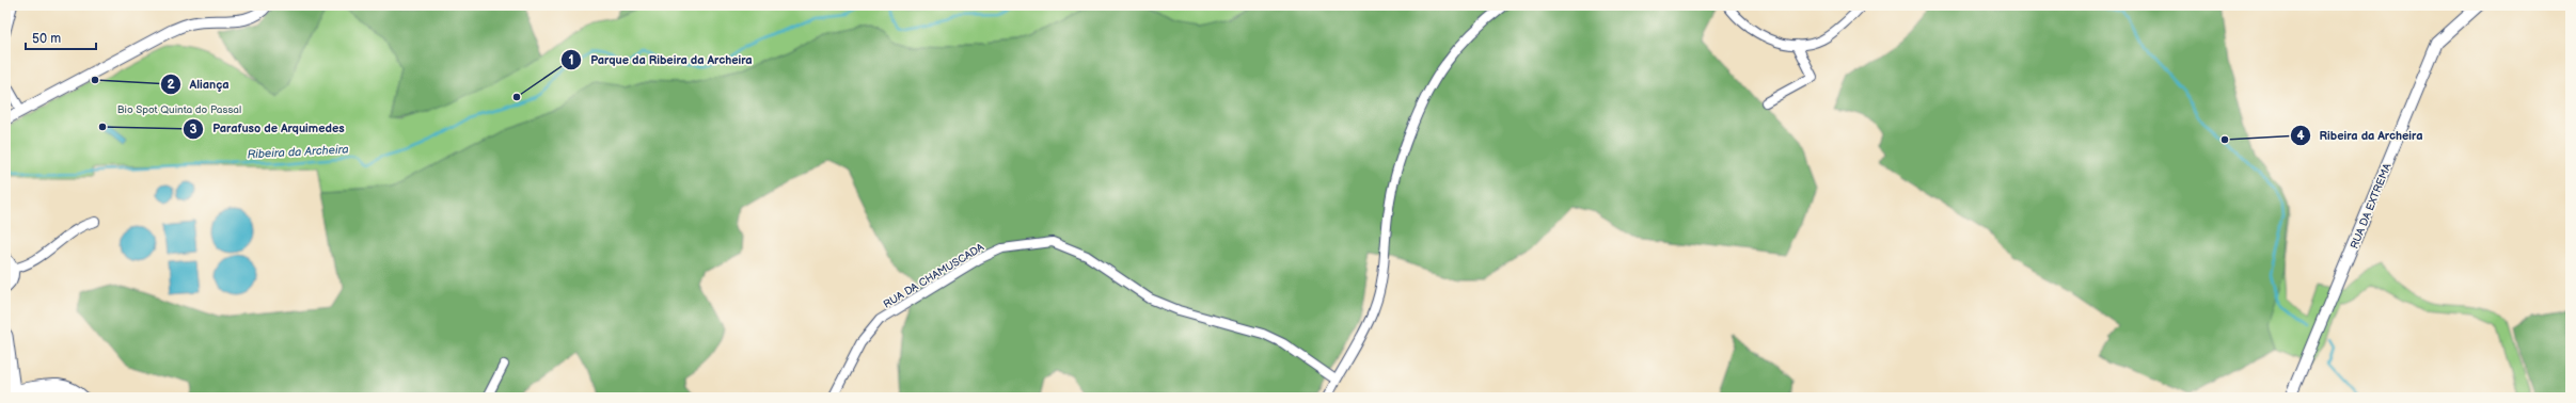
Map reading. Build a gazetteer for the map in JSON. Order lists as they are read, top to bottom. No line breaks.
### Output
{"streets":{"street":["RUA DA EXTREMA","RUA DA CHAMUSCADA"]},"water":["Ribeira da Archeira"],"parks":["Bio Spot Quinta do Passal"],"places":["Aliança","Parque da Ribeira da Archeira","Parafuso de Arquimedes","Ribeira da Archeira"],"scale_bar":"50 m"}
